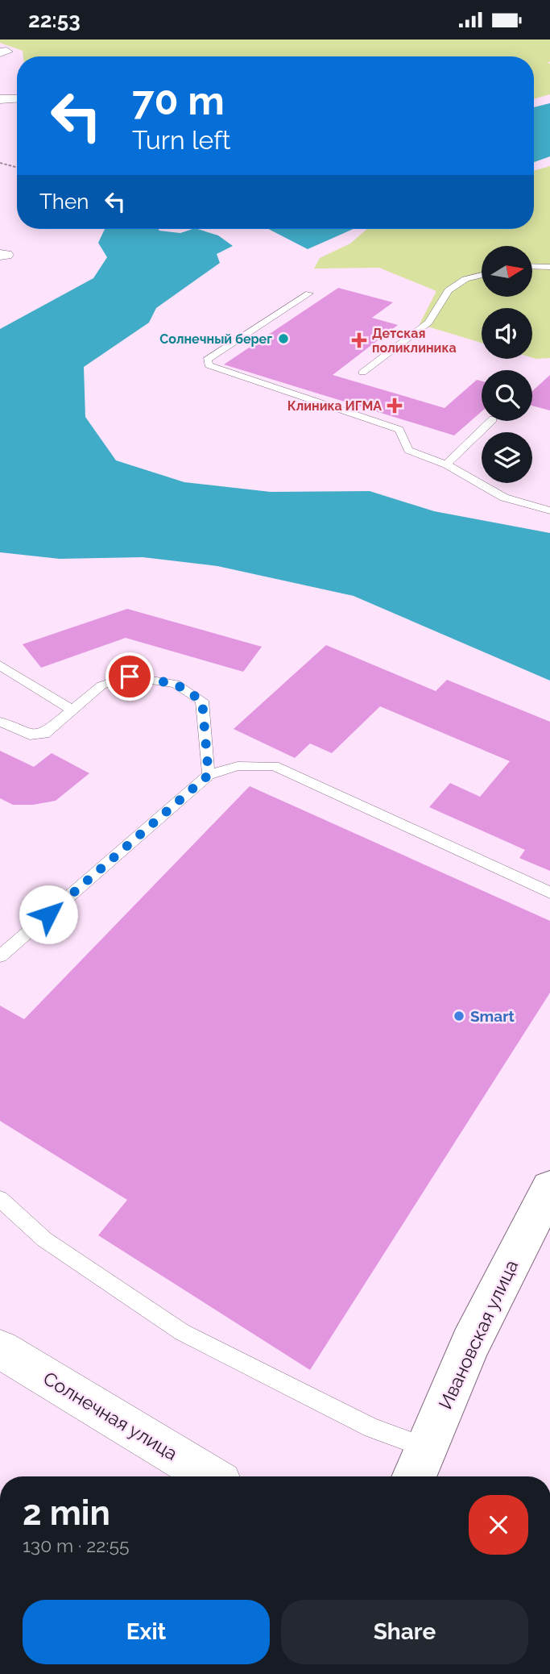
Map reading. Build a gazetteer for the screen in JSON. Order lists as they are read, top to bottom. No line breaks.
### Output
{"streets":{"main road":["Ивановская улица"],"street":["Солнечная улица"]},"places":{"other":["Солнечный берег","Smart"],"health":["Детская поликлиника","Клиника ИГМА"]},"north":"right","page":{"status":"22:53","turn":["70 m","Turn left"],"then":"Then","heading":["2 min","130 m · 22:55"],"buttons":["Exit","Share"]}}
